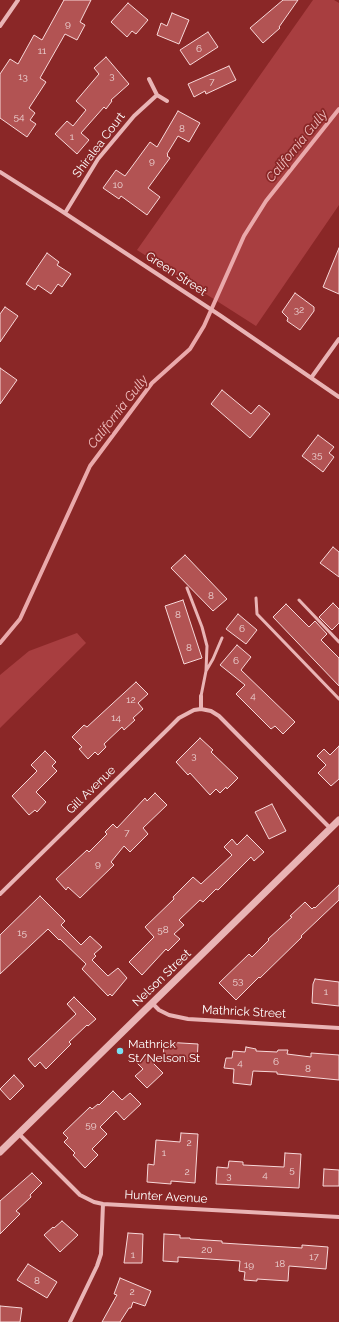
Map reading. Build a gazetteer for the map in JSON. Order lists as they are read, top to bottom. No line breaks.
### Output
{"streets":{"street":["Shiralea Court","Green Street","Gill Avenue","Nelson Street","Mathrick Street","Hunter Avenue"]},"crossings":[["Shiralea Court","Green Street"],["Nelson Street","Mathrick Street"],["Nelson Street","Hunter Avenue"]],"water":["California Gully"],"places":["Mathrick St/Nelson St"],"house_numbers":["9","6","11","3","13","7","54","8","1","9","10","32","35","8","8","6","8","6","4","12","14","3","7","9","58","15","53","1","6","4","8","59","2","1","5","2","4","3","20","1","17","18","19","8","2"]}
